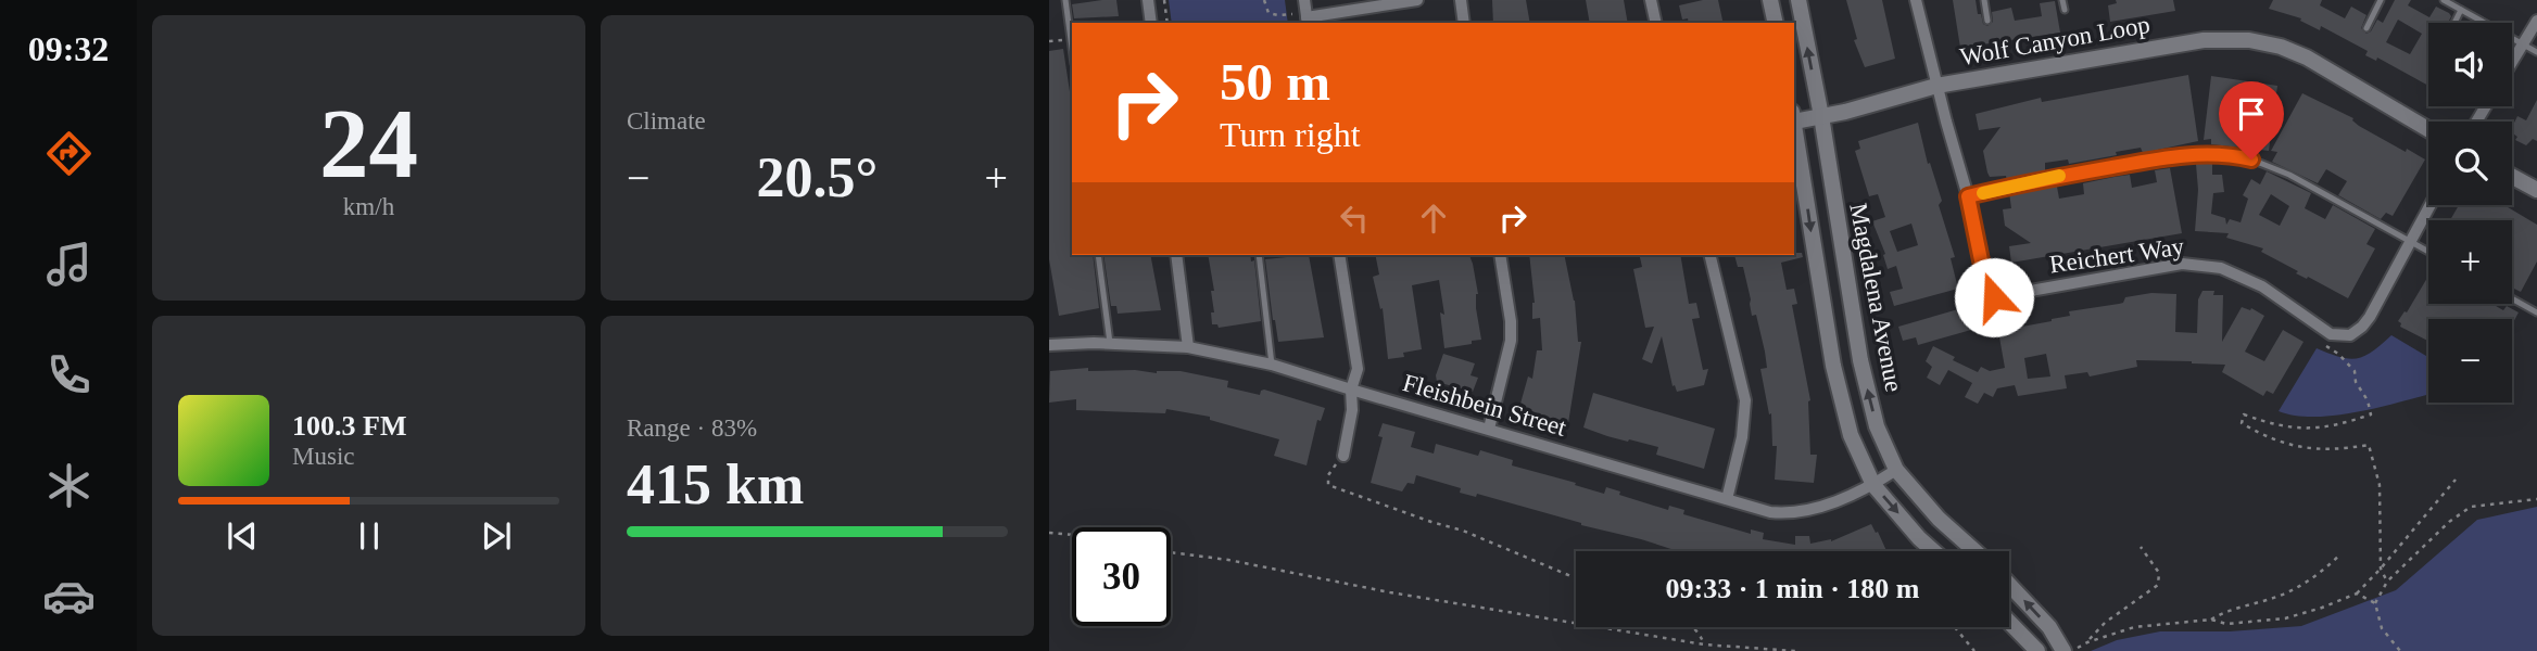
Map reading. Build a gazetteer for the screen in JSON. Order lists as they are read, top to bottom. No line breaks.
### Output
{"streets":{"street":["Wolf Canyon Loop","Reichert Way","Magdalena Avenue","Fleishbein Street"]},"crossings":[["Wolf Canyon Loop","Magdalena Avenue"],["Magdalena Avenue","Fleishbein Street"]],"page":{"tabs":"09:32","tile":[["24","km/h"],"Climate",["Range · 83%","415 km"]],"map_buttons":["+","−"],"turn":["50 m","Turn right"],"heat":["−","20.5°","+"],"song":["100.3 FM","Music"],"limit":"30","trip":"09:33 · 1 min · 180 m"}}
